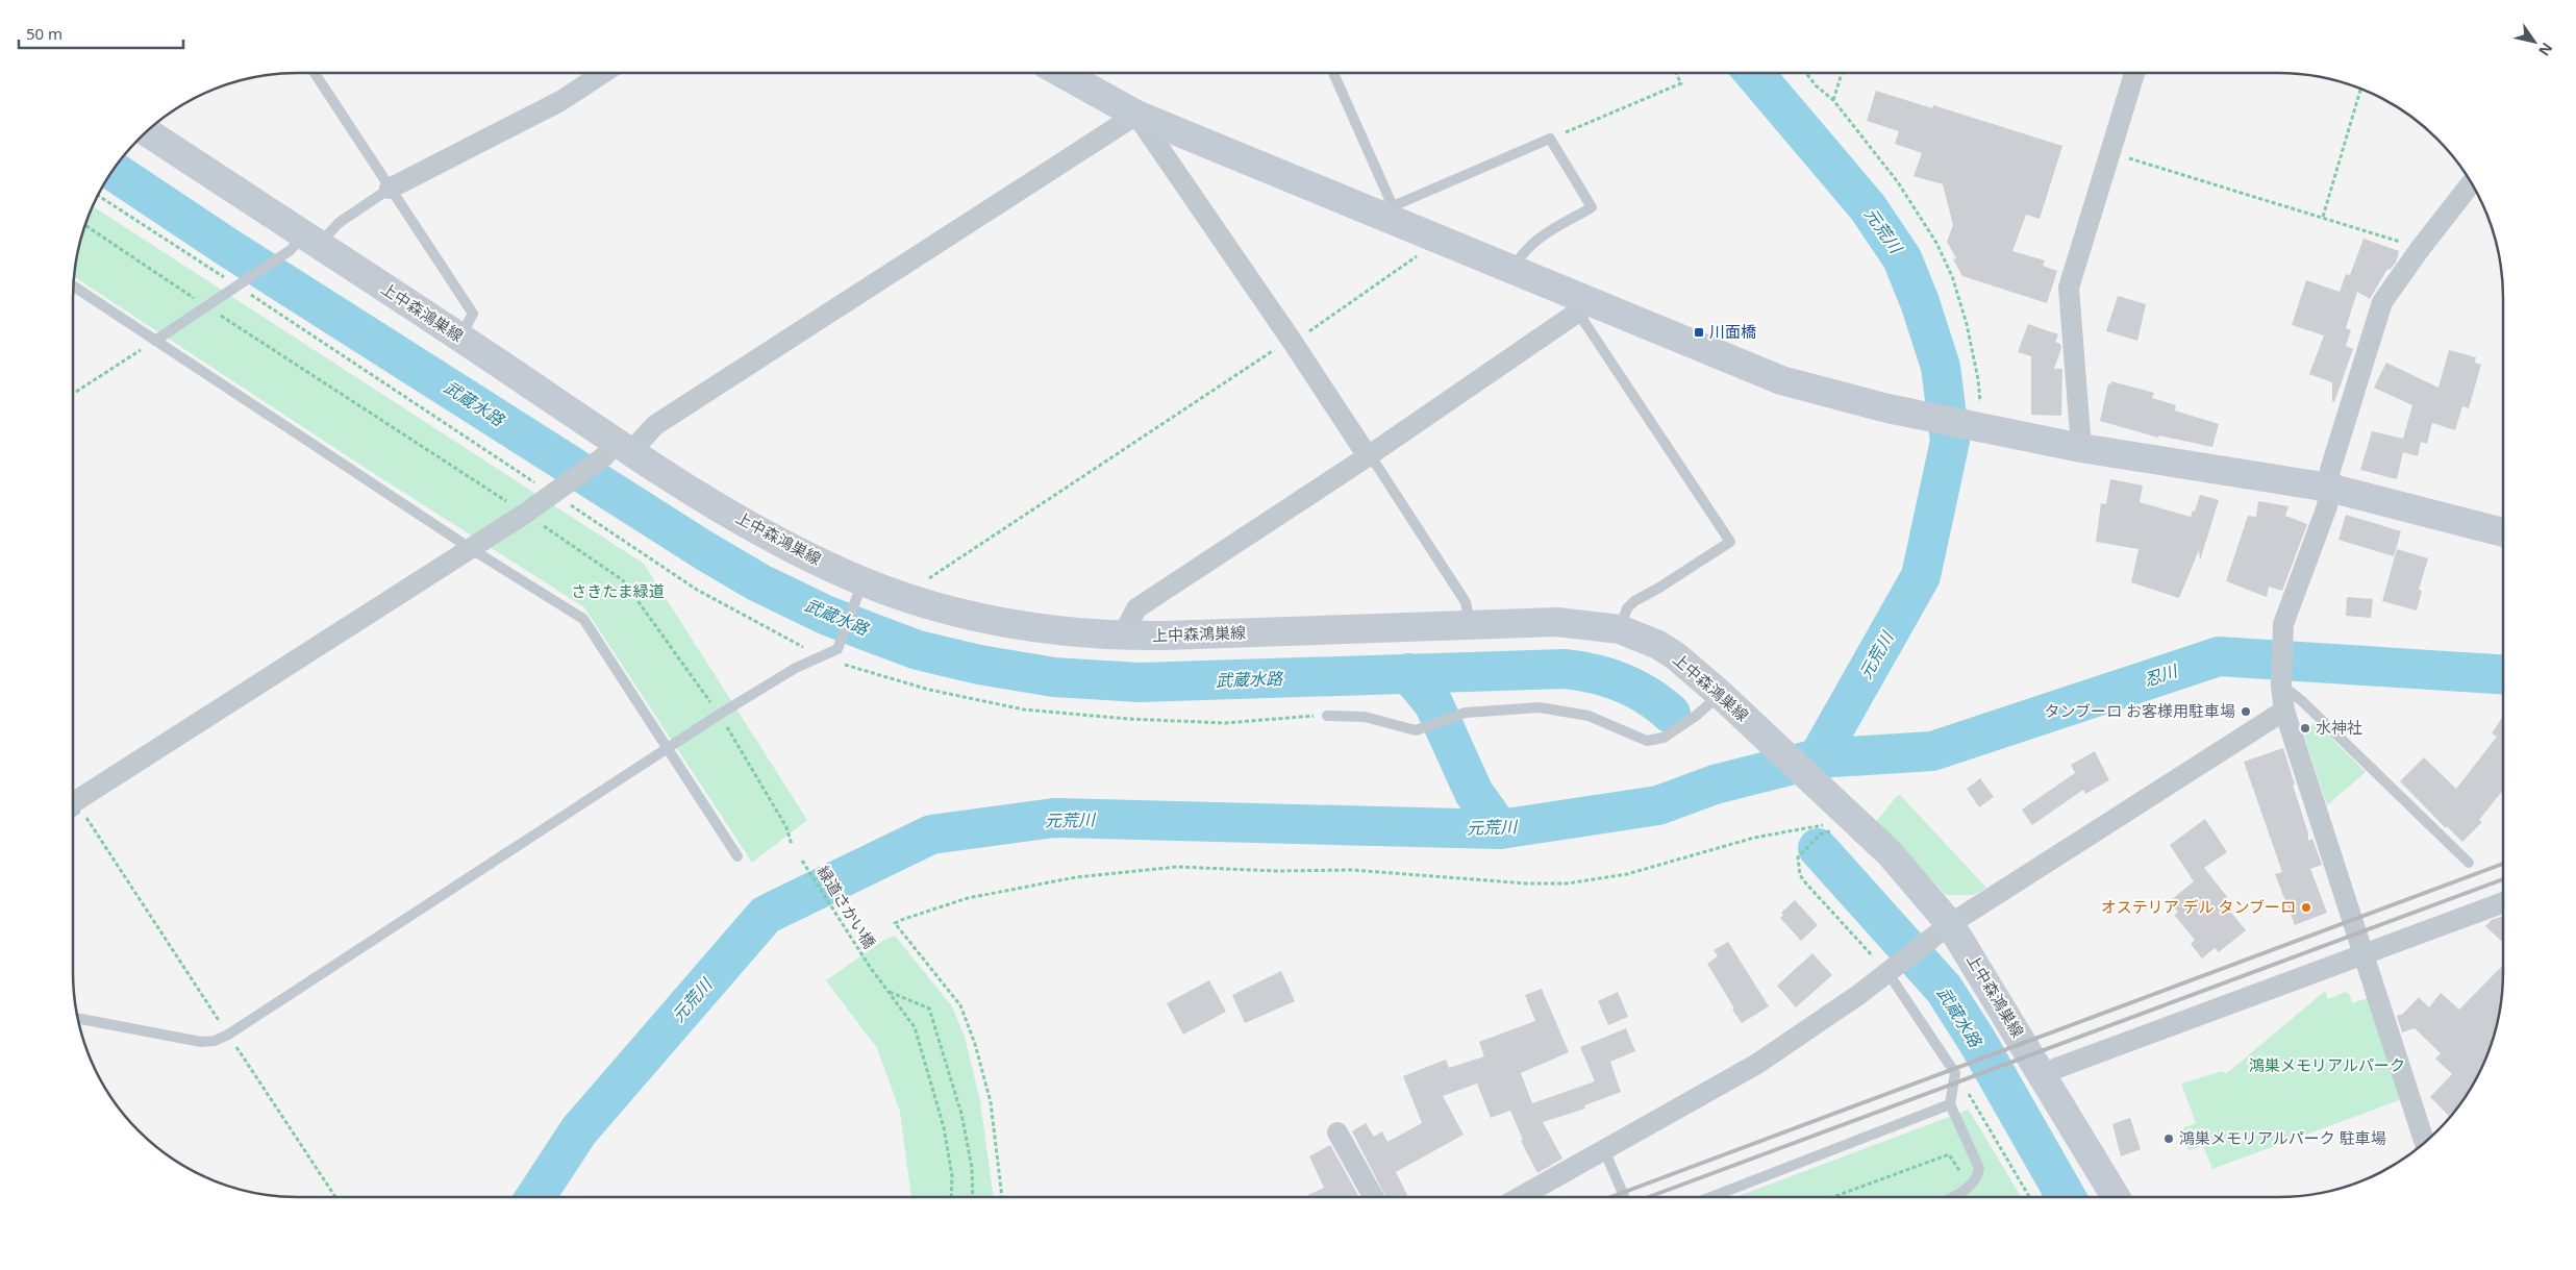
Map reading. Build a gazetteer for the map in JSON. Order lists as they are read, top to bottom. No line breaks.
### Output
{"streets":{"main road":["上中森鴻巣線"],"path":["緑道さかい橋"]},"water":["元荒川","武蔵水路","忍川"],"parks":["さきたま緑道","鴻巣メモリアルパーク"],"places":{"transit":["川面橋"],"other":["タンブーロ お客様用駐車場","水神社","オステリア デル タンブーロ","鴻巣メモリアルパーク 駐車場"]},"scale_bar":"50 m","north":"bottom right"}
